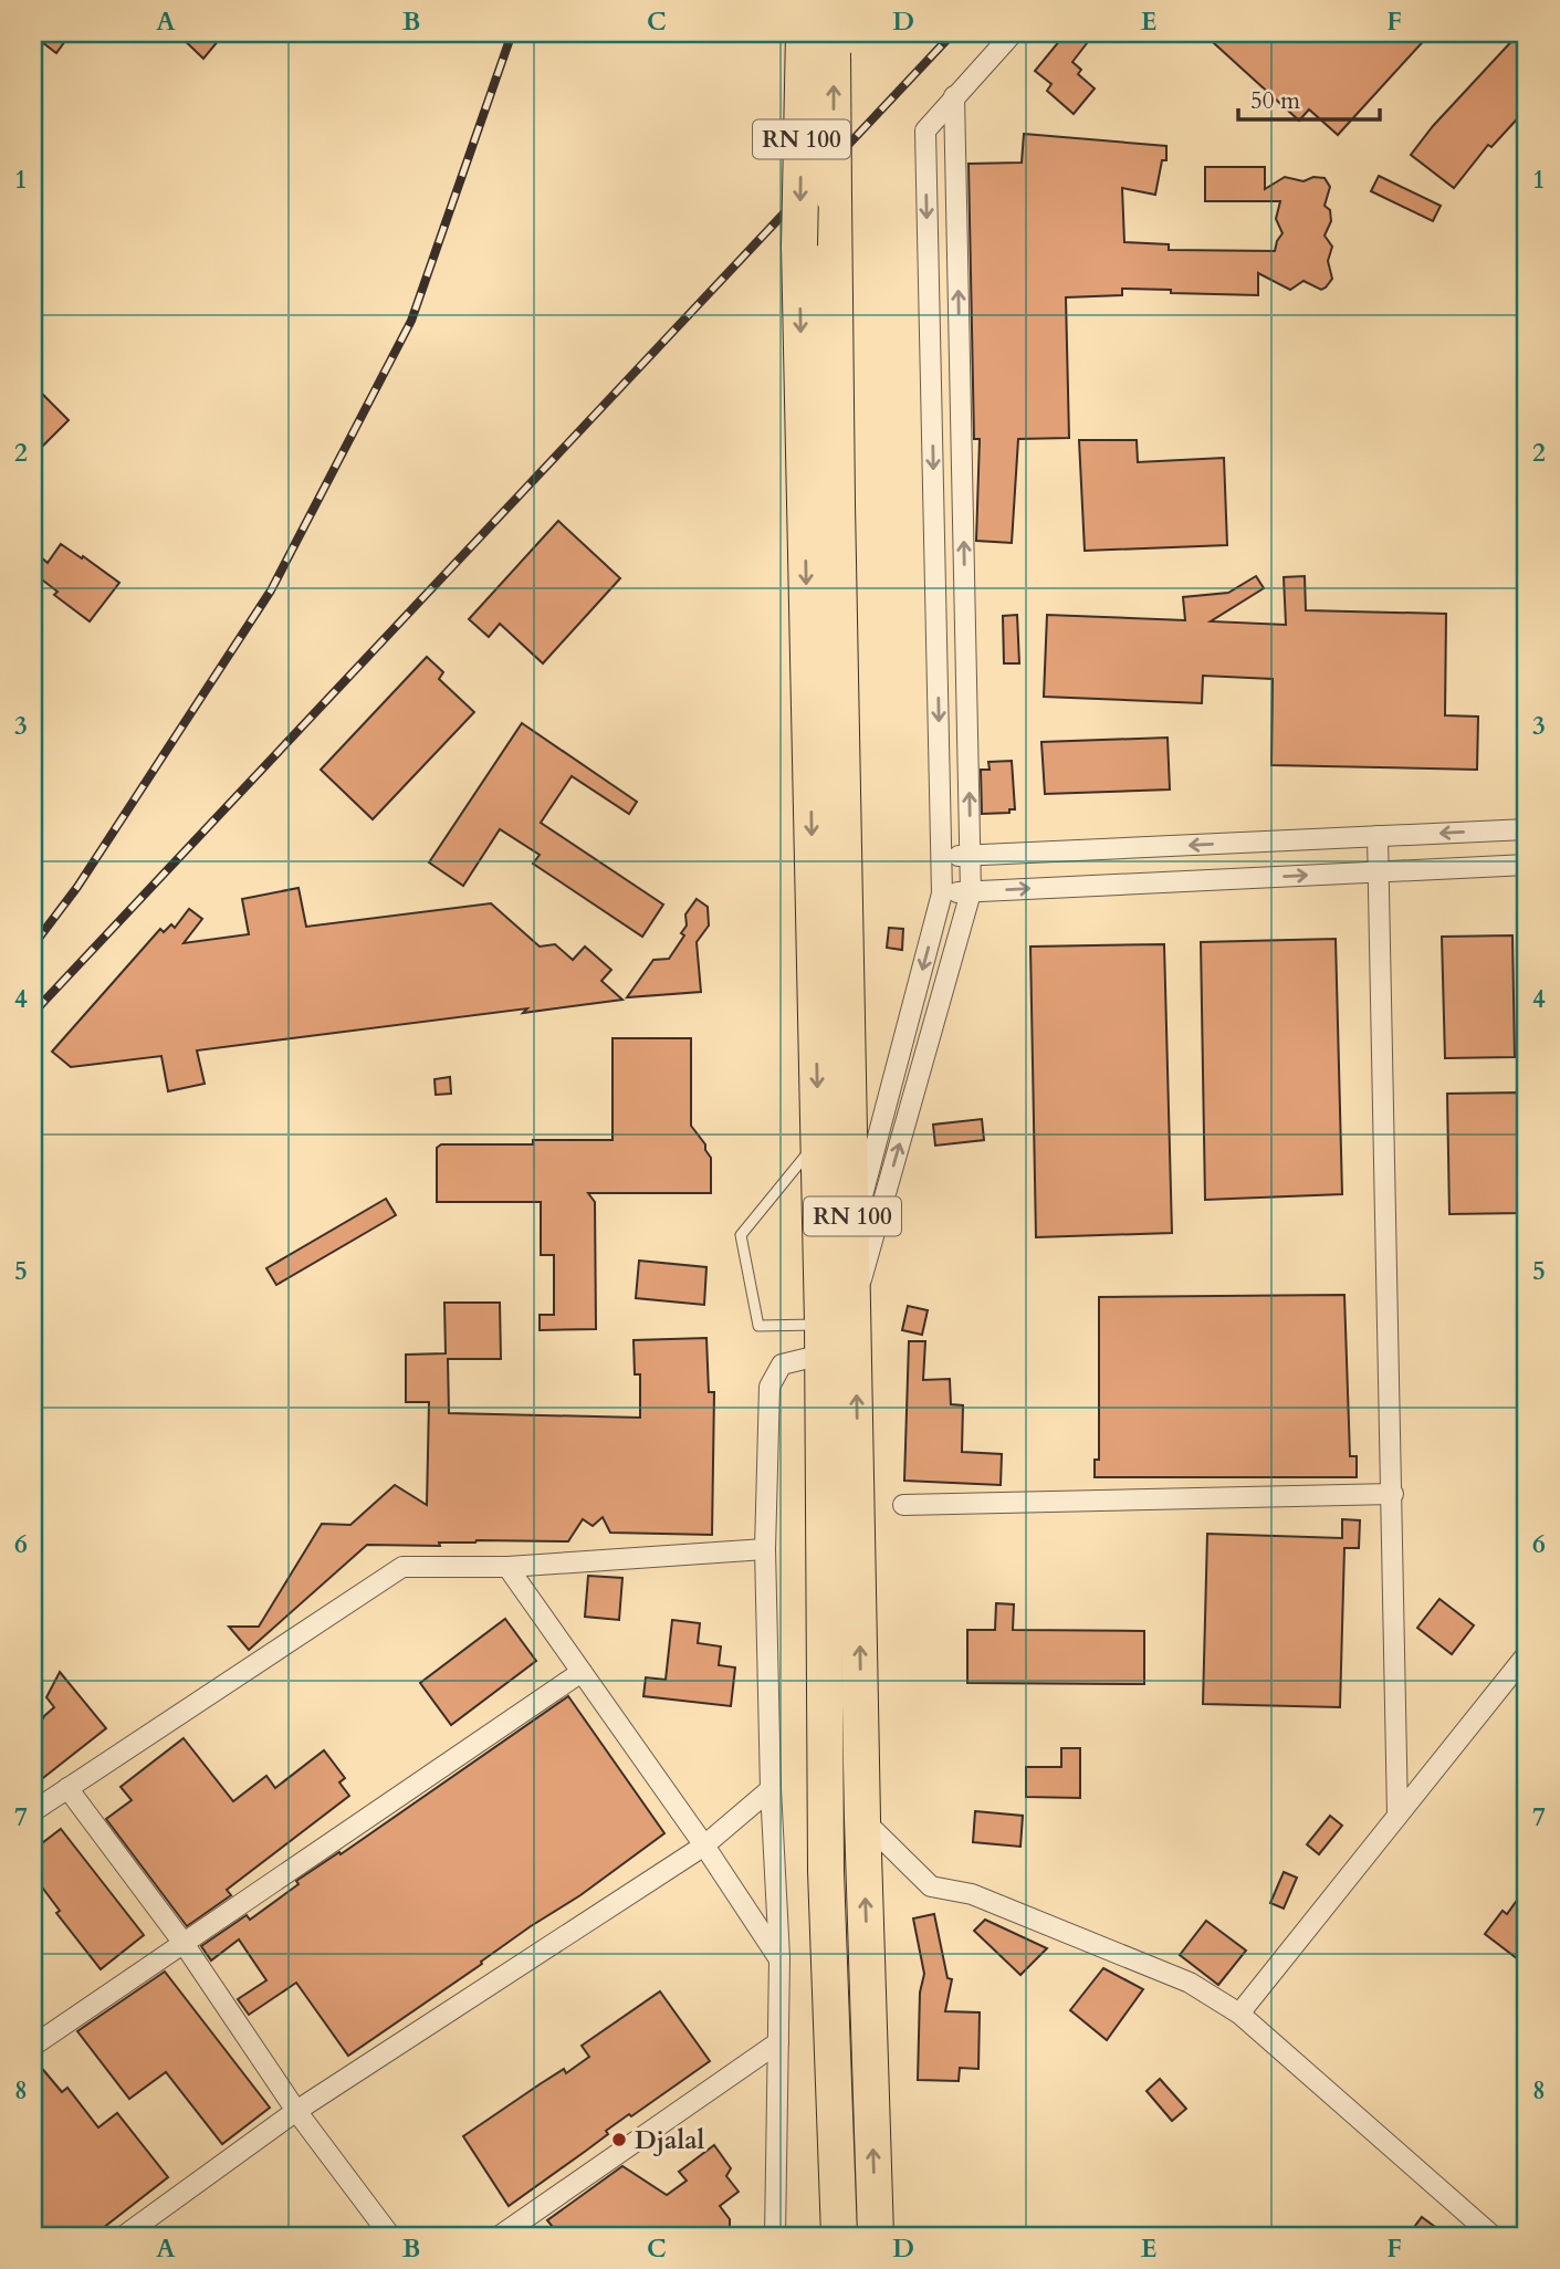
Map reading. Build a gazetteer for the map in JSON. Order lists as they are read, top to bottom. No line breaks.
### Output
{"streets":{"highway":["RN 100"]},"places":["Djalal"],"scale_bar":"50 m","grid":{"columns":["A","B","C","D","E","F"],"rows":["1","2","3","4","5","6","7","8"]}}
